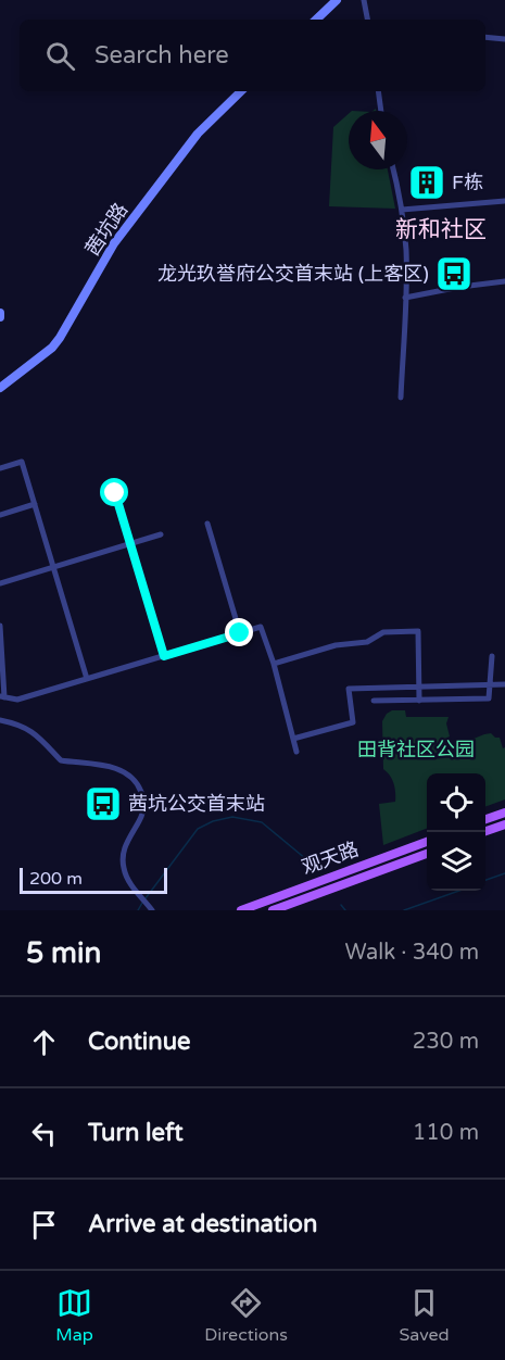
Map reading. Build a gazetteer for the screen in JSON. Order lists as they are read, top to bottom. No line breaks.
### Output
{"streets":{"main road":["观天路"],"street":["茜坑路"]},"districts":["新和社区"],"parks":["田背社区公园"],"places":{"building":["F栋"],"bus stop":["龙光玖誉府公交首末站 (上客区)","茜坑公交首末站"]},"scale_bar":"200 m","north":"top","page":{"search":"Search here","scale":"200 m","heading":["5 min","Walk · 340 m"],"list":[["Continue","230 m"],["Turn left","110 m"],"Arrive at destination"],"nav":["Map","Directions","Saved"]}}
